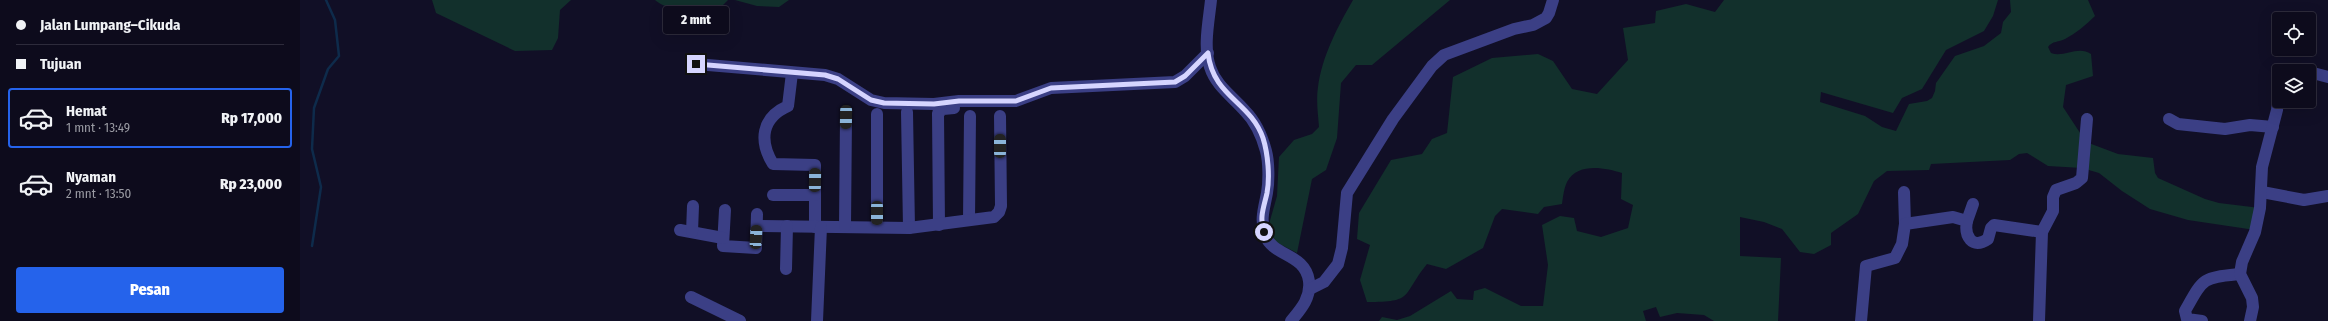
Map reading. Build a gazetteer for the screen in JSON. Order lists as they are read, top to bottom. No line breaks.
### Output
{"page":{"banner":["Jalan Lumpang–Cikuda","Tujuan"],"bubble":"2 mnt","list":[{"name":"Hemat","note":"1 mnt · 13:49","value":"Rp 17,000"},{"name":"Nyaman","note":"2 mnt · 13:50","value":"Rp 23,000"}],"buttons":"Pesan"}}
